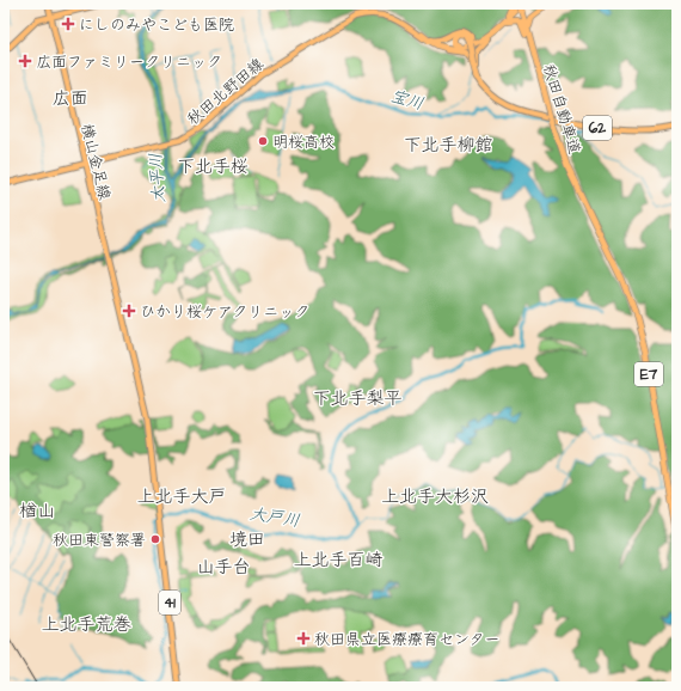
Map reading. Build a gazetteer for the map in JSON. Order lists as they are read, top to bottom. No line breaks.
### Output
{"streets":{"highway":["秋田自動車道","E7"],"main road":["秋田北野田線","62","横山金足線","41"]},"crossings":[["秋田北野田線","横山金足線"]],"districts":["広面","下北手柳館","下北手桜","下北手梨平","上北手大戸","上北手大杉沢","楢山","境田","上北手百崎","山手台","上北手荒巻"],"water":["宝川","太平川","大戸川"],"places":{"health":["にしのみやこども医院","広面ファミリークリニック","ひかり桜ケアクリニック","秋田県立医療療育センター"],"other":["明桜高校","秋田東警察署"]}}
